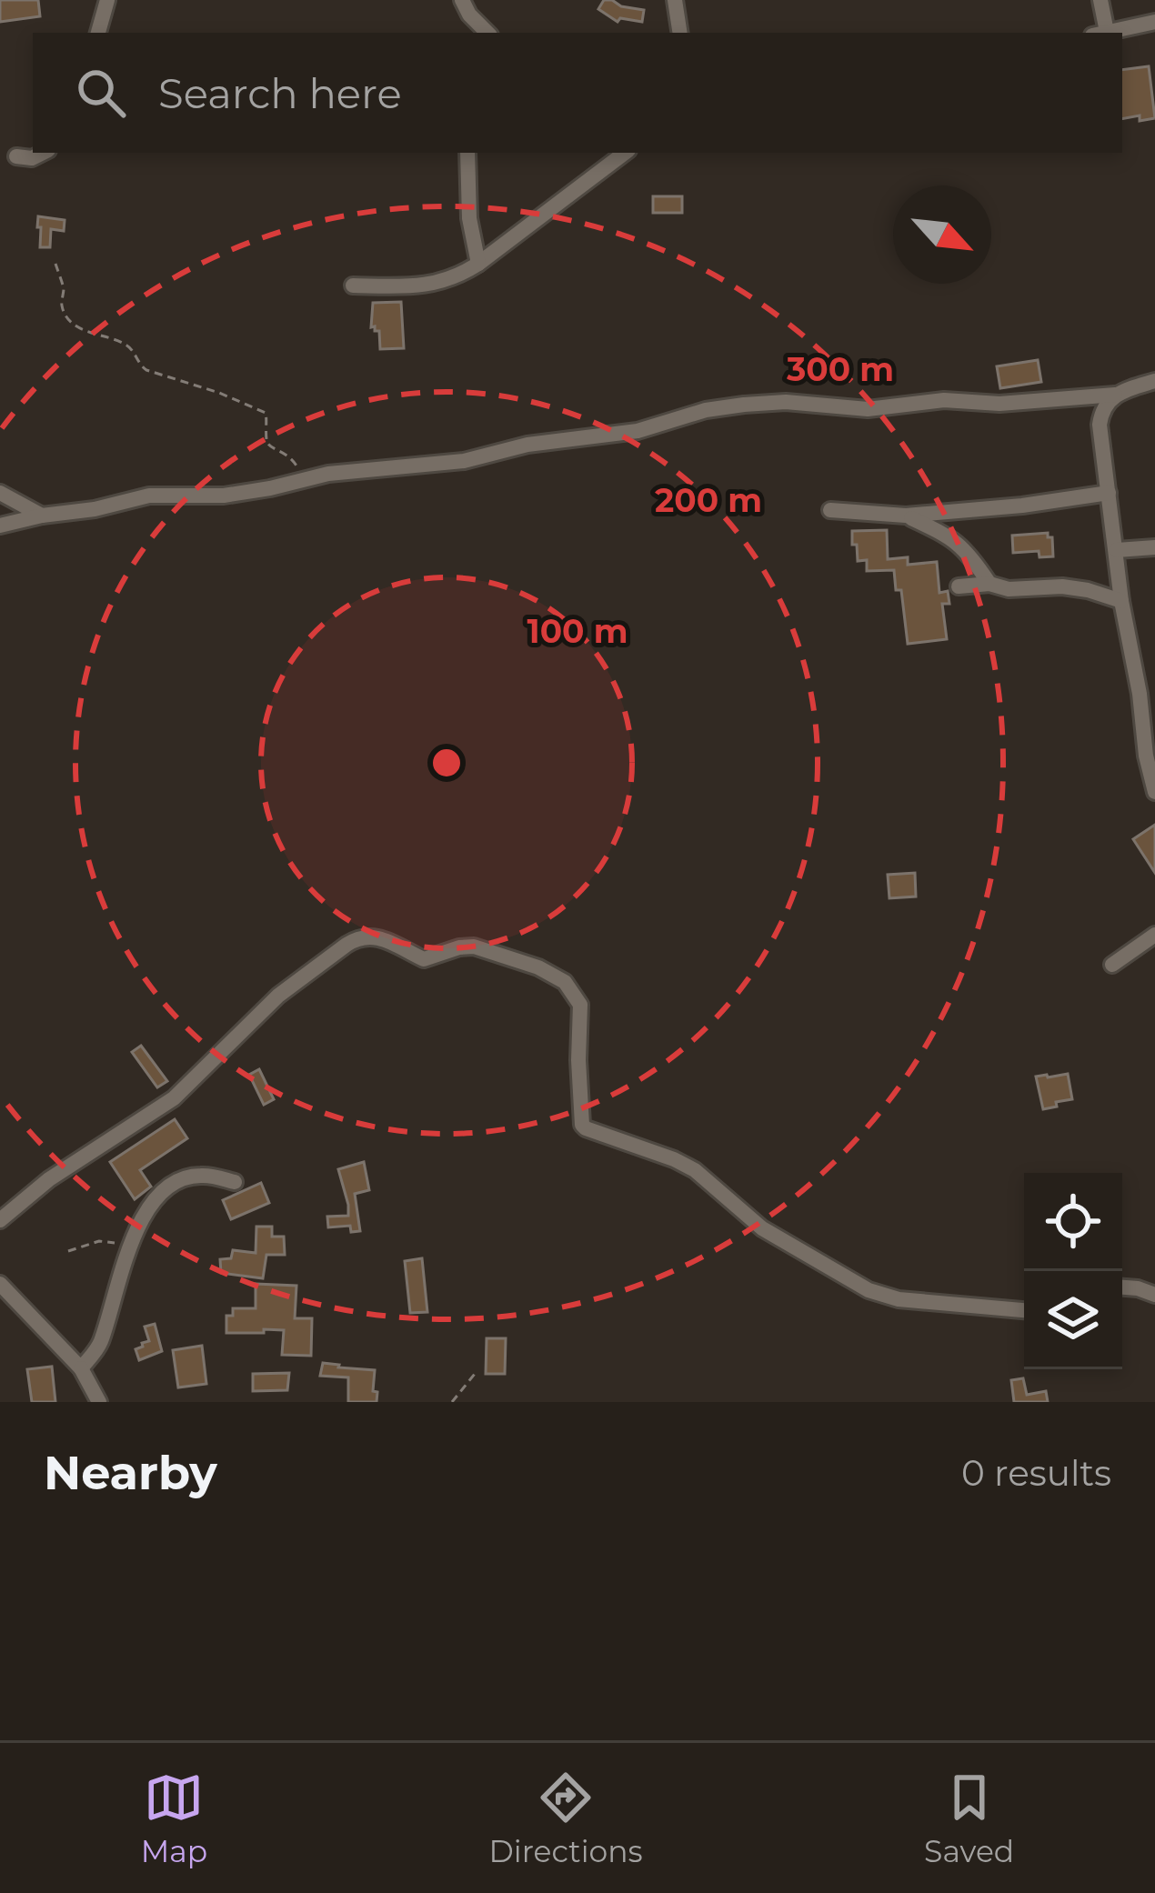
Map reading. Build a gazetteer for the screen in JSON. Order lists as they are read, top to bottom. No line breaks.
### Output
{"north":"bottom right","page":{"search":"Search here","heading":["Nearby","0 results"],"nav":["Map","Directions","Saved"]},"rings":["300 m","200 m","100 m"]}
